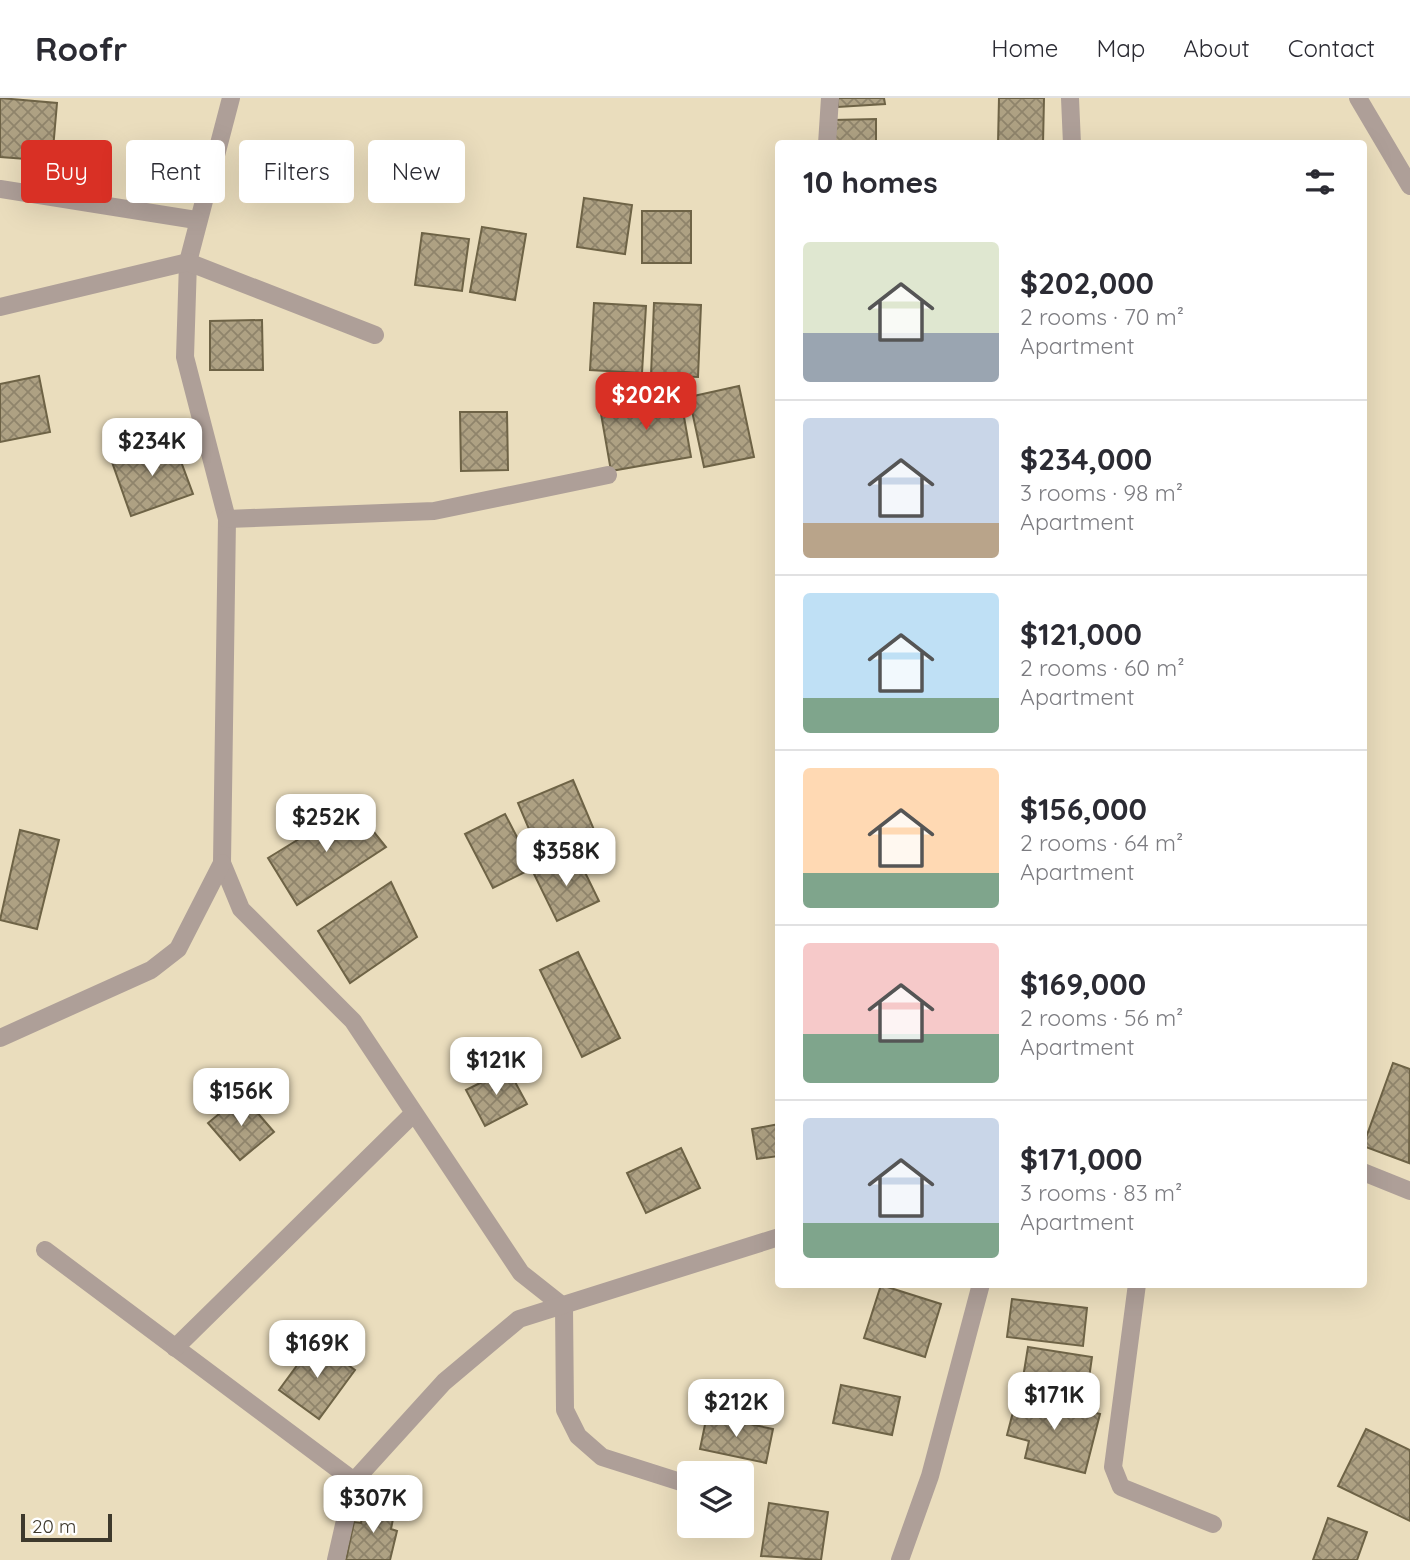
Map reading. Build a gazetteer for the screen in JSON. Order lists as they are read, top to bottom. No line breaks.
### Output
{"scale_bar":"20 m","page":{"header":"Roofr","nav":["Home","Map","About","Contact"],"chip":["Buy","Rent","Filters","New"],"heading":"10 homes","list":[{"name":"$202,000","note":"2 rooms · 70 m² · Apartment"},{"name":"$234,000","note":"3 rooms · 98 m² · Apartment"},{"name":"$121,000","note":"2 rooms · 60 m² · Apartment"},{"name":"$156,000","note":"2 rooms · 64 m² · Apartment"},{"name":"$169,000","note":"2 rooms · 56 m² · Apartment"},{"name":"$171,000","note":"3 rooms · 83 m² · Apartment"}],"price":["$202K","$234K","$252K","$358K","$121K","$156K","$169K","$171K","$212K","$307K"],"scale":"20 m"}}
